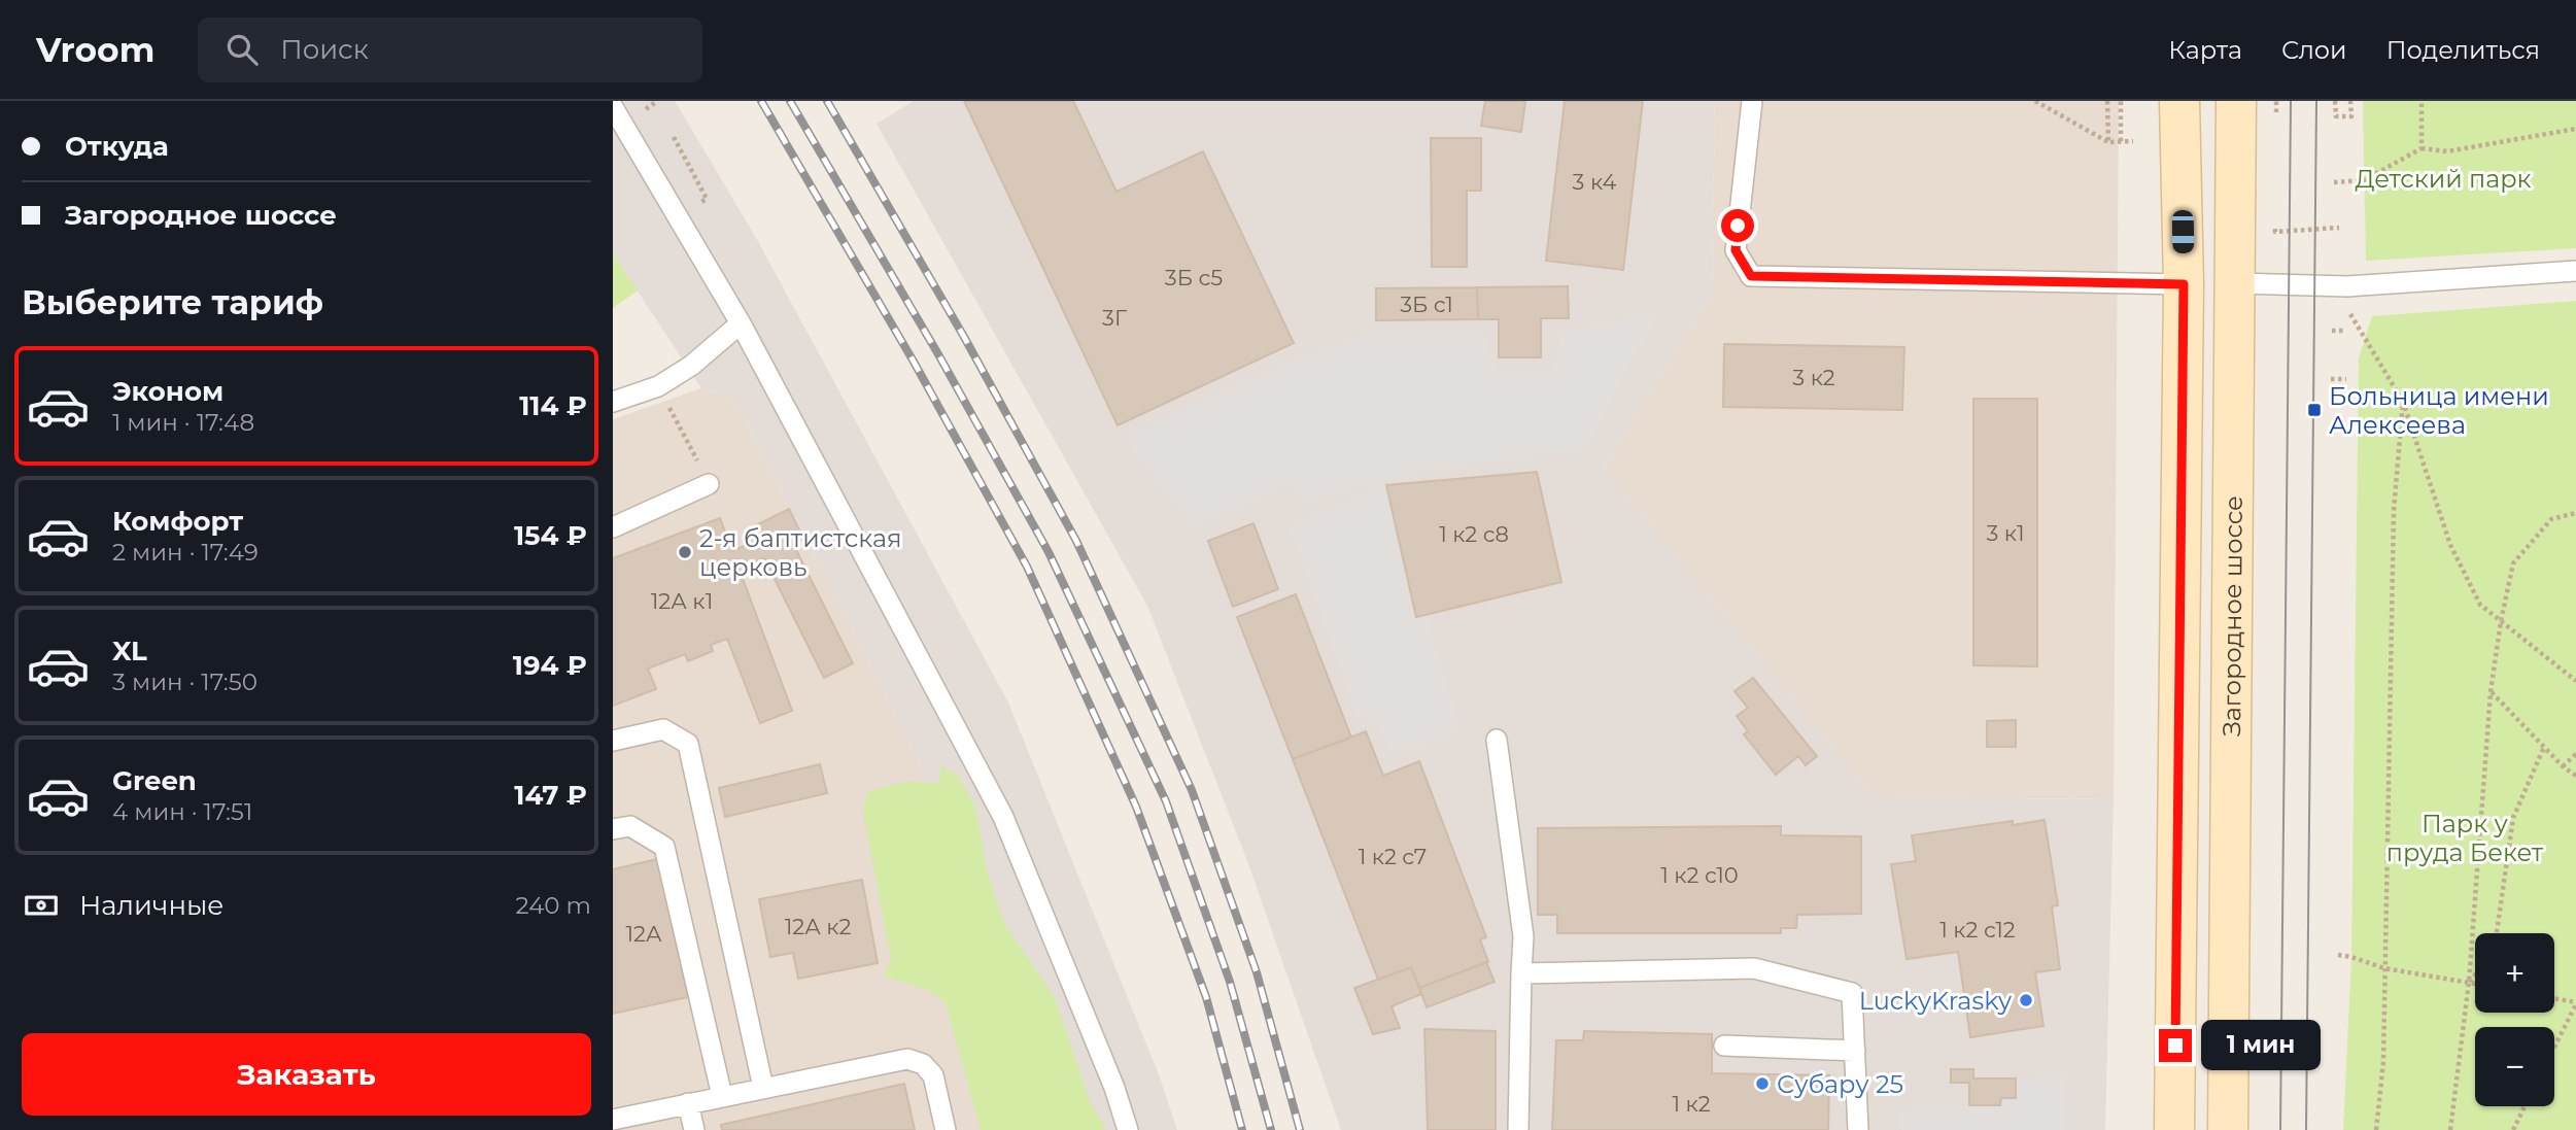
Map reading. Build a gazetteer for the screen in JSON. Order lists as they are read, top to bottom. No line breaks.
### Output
{"streets":{"main road":["Загородное шоссе"]},"parks":["Детский парк","Парк у пруда Бекет"],"places":{"transit":["Больница имени Алексеева"],"other":["2-я баптистская церковь","LuckyKrasky","Субару 25"]},"house_numbers":["3 к4","3Б с5","3Б с1","3Г","3 к2","3 к1","1 к2 с8","12А к1","1 к2 с7","1 к2 с10","12А к2","1 к2 с12","12А","1 к2"],"page":{"header":"Vroom","search":"Поиск","nav":["Карта","Слои","Поделиться"],"banner":["Откуда","Загородное шоссе"],"heading":"Выберите тариф","list":[{"name":"Эконом","note":"1 мин · 17:48","value":"114 ₽"},{"name":"Комфорт","note":"2 мин · 17:49","value":"154 ₽"},{"name":"XL","note":"3 мин · 17:50","value":"194 ₽"},{"name":"Green","note":"4 мин · 17:51","value":"147 ₽"}],"pay":["Наличные","240 m"],"map_buttons":["+","−"],"buttons":"Заказать","bubble":"1 мин"}}
